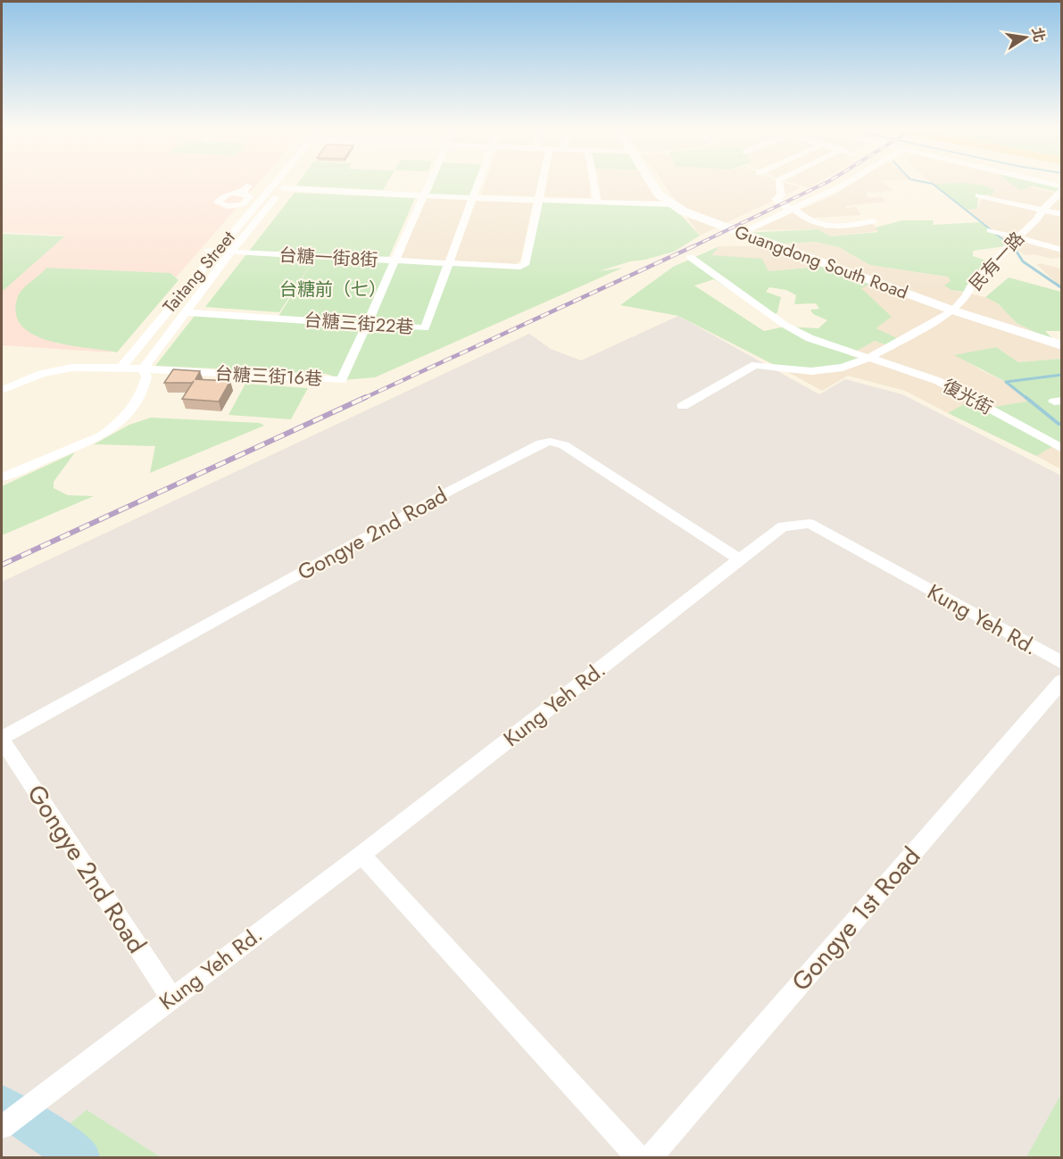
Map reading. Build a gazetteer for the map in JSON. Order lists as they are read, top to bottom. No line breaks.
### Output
{"streets":{"street":["台糖一街8街","民有一路","Guangdong South Road","Taitang Street","台糖三街22巷","台糖三街16巷","復光街","Gongye 2nd Road","Kung Yeh Rd.","Gongye 1st Road"]},"crossings":[["台糖一街8街","Taitang Street"],["台糖一街8街","台糖三街22巷"],["台糖一街8街","台糖三街16巷"],["民有一路","Guangdong South Road"],["Taitang Street","台糖三街22巷"],["Taitang Street","台糖三街16巷"],["台糖三街22巷","台糖三街16巷"],["Gongye 2nd Road","Kung Yeh Rd."]],"parks":["台糖前（七）"],"north":"right"}
